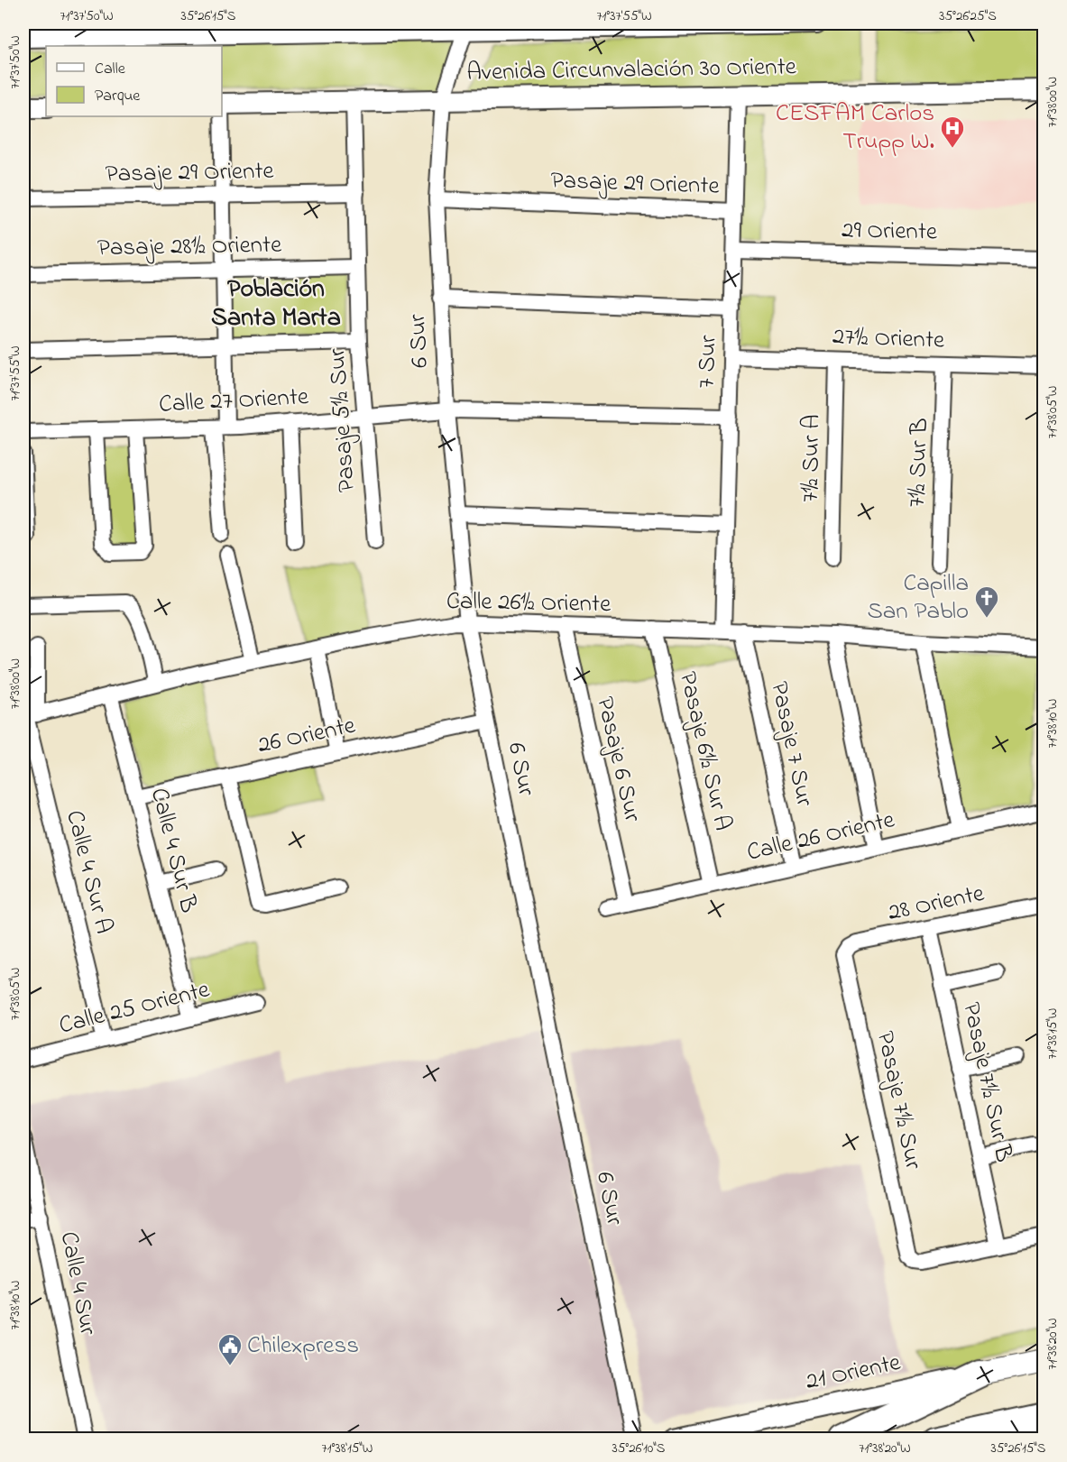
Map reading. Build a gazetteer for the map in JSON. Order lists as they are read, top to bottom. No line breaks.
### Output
{"streets":{"main road":["Avenida Circunvalación 30 Oriente","21 Oriente"],"street":["Pasaje 29 Oriente","29 Oriente","Pasaje 28½ Oriente","27½ Oriente","6 Sur","7 Sur","Calle 27 Oriente","Pasaje 5½ Sur","7½ Sur A","7½ Sur B","Calle 26½ Oriente","26 Oriente","Pasaje 7 Sur","Pasaje 6½ Sur A","Pasaje 6 Sur","Calle 26 Oriente","Calle 4 Sur B","Calle 4 Sur A","28 Oriente","Calle 25 Oriente","Pasaje 7½ Sur B","Pasaje 7½ Sur","Calle 4 Sur"]},"crossings":[["Avenida Circunvalación 30 Oriente","6 Sur"],["Avenida Circunvalación 30 Oriente","7 Sur"],["Avenida Circunvalación 30 Oriente","Pasaje 5½ Sur"],["Pasaje 29 Oriente","6 Sur"],["Pasaje 29 Oriente","7 Sur"],["Pasaje 29 Oriente","Pasaje 5½ Sur"],["29 Oriente","7 Sur"],["Pasaje 28½ Oriente","Pasaje 5½ Sur"],["27½ Oriente","7 Sur"],["27½ Oriente","7½ Sur A"],["27½ Oriente","7½ Sur B"],["6 Sur","Calle 27 Oriente"],["6 Sur","Calle 26½ Oriente"],["6 Sur","26 Oriente"],["7 Sur","Calle 27 Oriente"],["7 Sur","Calle 26½ Oriente"],["Calle 27 Oriente","Pasaje 5½ Sur"],["Calle 26½ Oriente","Pasaje 7 Sur"],["Calle 26½ Oriente","Pasaje 6½ Sur A"],["Calle 26½ Oriente","Pasaje 6 Sur"],["Calle 26½ Oriente","Calle 4 Sur B"],["Calle 26½ Oriente","Calle 4 Sur A"],["26 Oriente","Calle 4 Sur B"],["Pasaje 7 Sur","Calle 26 Oriente"],["Pasaje 6½ Sur A","Calle 26 Oriente"],["Pasaje 6 Sur","Calle 26 Oriente"],["Calle 4 Sur B","Calle 25 Oriente"],["Calle 4 Sur A","Calle 25 Oriente"],["28 Oriente","Pasaje 7½ Sur B"],["28 Oriente","Pasaje 7½ Sur"],["Pasaje 7½ Sur B","Pasaje 7½ Sur"]],"districts":["Población Santa Marta"],"places":{"hospital":["CESFAM Carlos Trupp W."],"church":["Capilla San Pablo"],"public building":["Chilexpress"]},"legend":["Calle","Parque"],"coordinates":["71°37'50\"W","35°26'15\"S","71°37'55\"W","35°26'25\"S","71°38'00\"W","71°38'05\"W","71°38'10\"W","71°38'15\"W","71°38'20\"W","35°26'10\"S"]}
